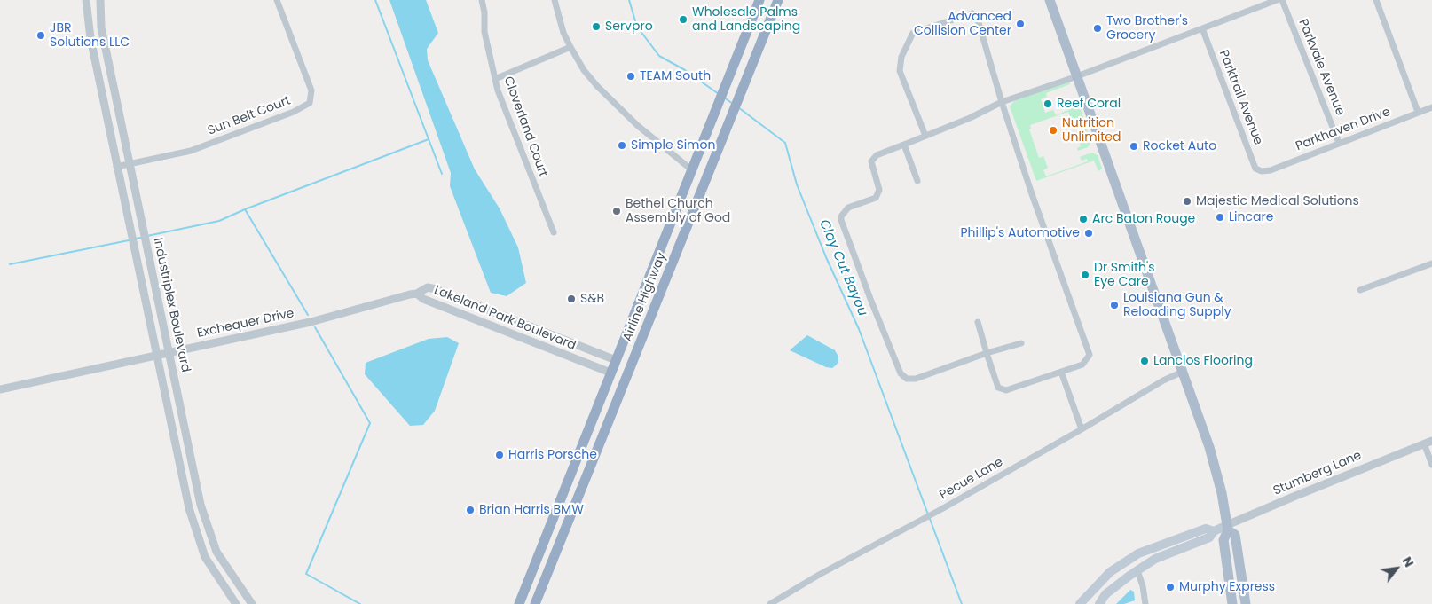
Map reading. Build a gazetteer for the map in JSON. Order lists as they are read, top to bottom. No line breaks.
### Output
{"streets":{"highway":["Airline Highway"],"main road":["Stumberg Lane"],"street":["Parkvale Avenue","Parktrail Avenue","Sun Belt Court","Cloverland Court","Parkhaven Drive","Industriplex Boulevard","Lakeland Park Boulevard","Exchequer Drive","Pecue Lane"]},"crossings":[["Parkvale Avenue","Parkhaven Drive"],["Parktrail Avenue","Parkhaven Drive"],["Sun Belt Court","Industriplex Boulevard"],["Airline Highway","Lakeland Park Boulevard"],["Industriplex Boulevard","Exchequer Drive"],["Lakeland Park Boulevard","Exchequer Drive"]],"water":["Clay Cut Bayou"],"places":["Wholesale Palms and Landscaping","Advanced Collision Center","Servpro","Two Brother's Grocery","JBR Solutions LLC","TEAM South","Reef Coral","Nutrition Unlimited","Simple Simon","Rocket Auto","Majestic Medical Solutions","Bethel Church Assembly of God","Lincare","Arc Baton Rouge","Phillip's Automotive","Dr Smith's Eye Care","S&B","Louisiana Gun & Reloading Supply","Lanclos Flooring","Harris Porsche","Brian Harris BMW","Murphy Express"],"north":"top right"}
